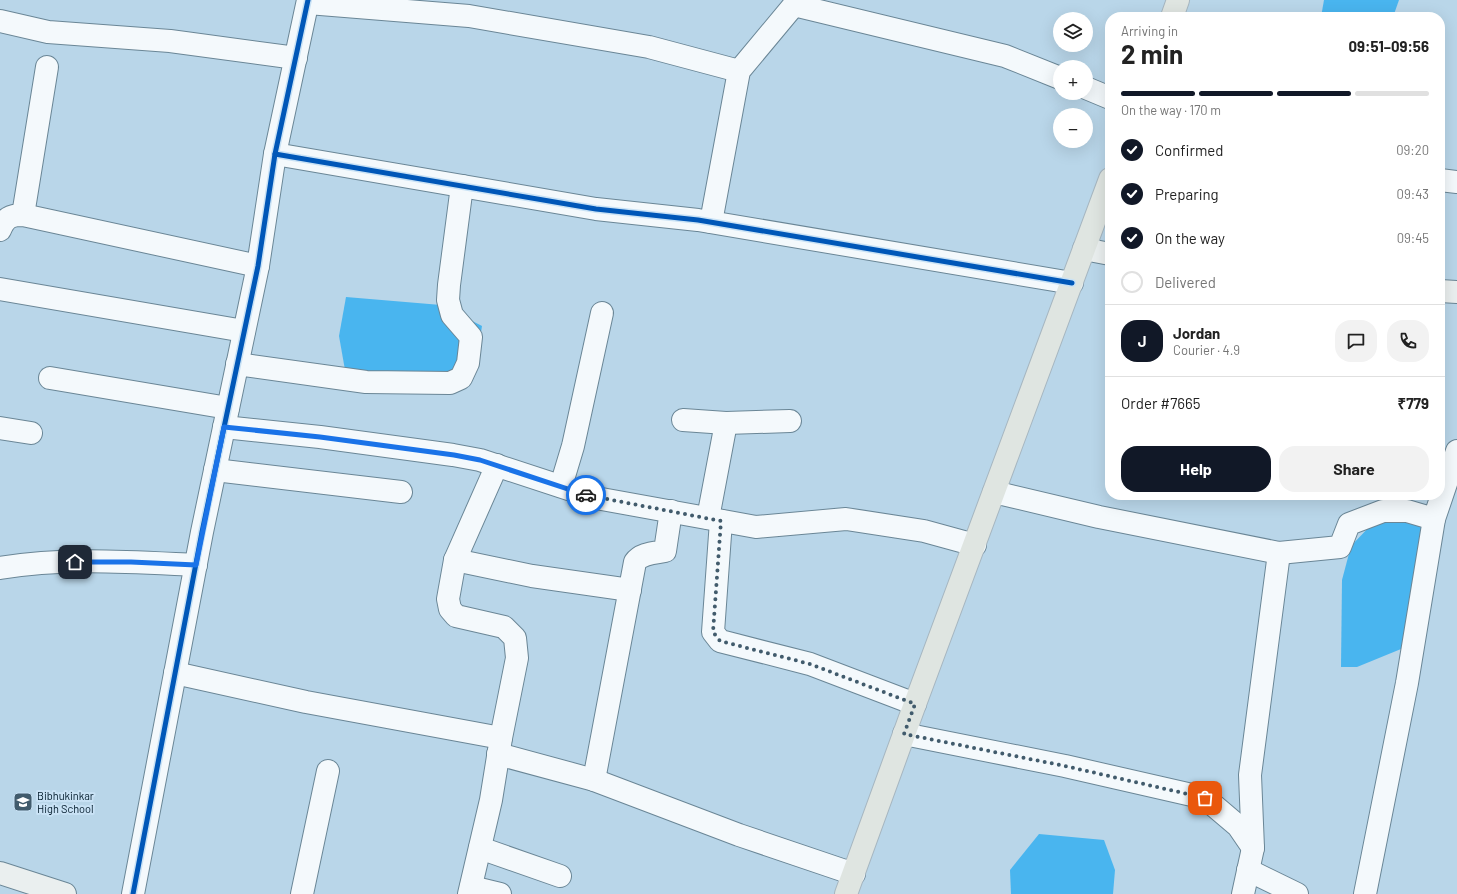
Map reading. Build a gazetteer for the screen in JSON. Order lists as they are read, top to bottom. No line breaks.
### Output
{"places":{"school or university":["Bibhukinkar High School"]},"page":{"map_buttons":["+","−"],"heading":["2 min","Arriving in","09:51–09:56"],"panel":["Jordan","Courier · 4.9","Order #7665","₹779"],"bar":"On the way · 170 m","list":[["Confirmed","09:20"],["Preparing","09:43"],["On the way","09:45"],"Delivered"],"round":"J","buttons":["Help","Share"]}}
